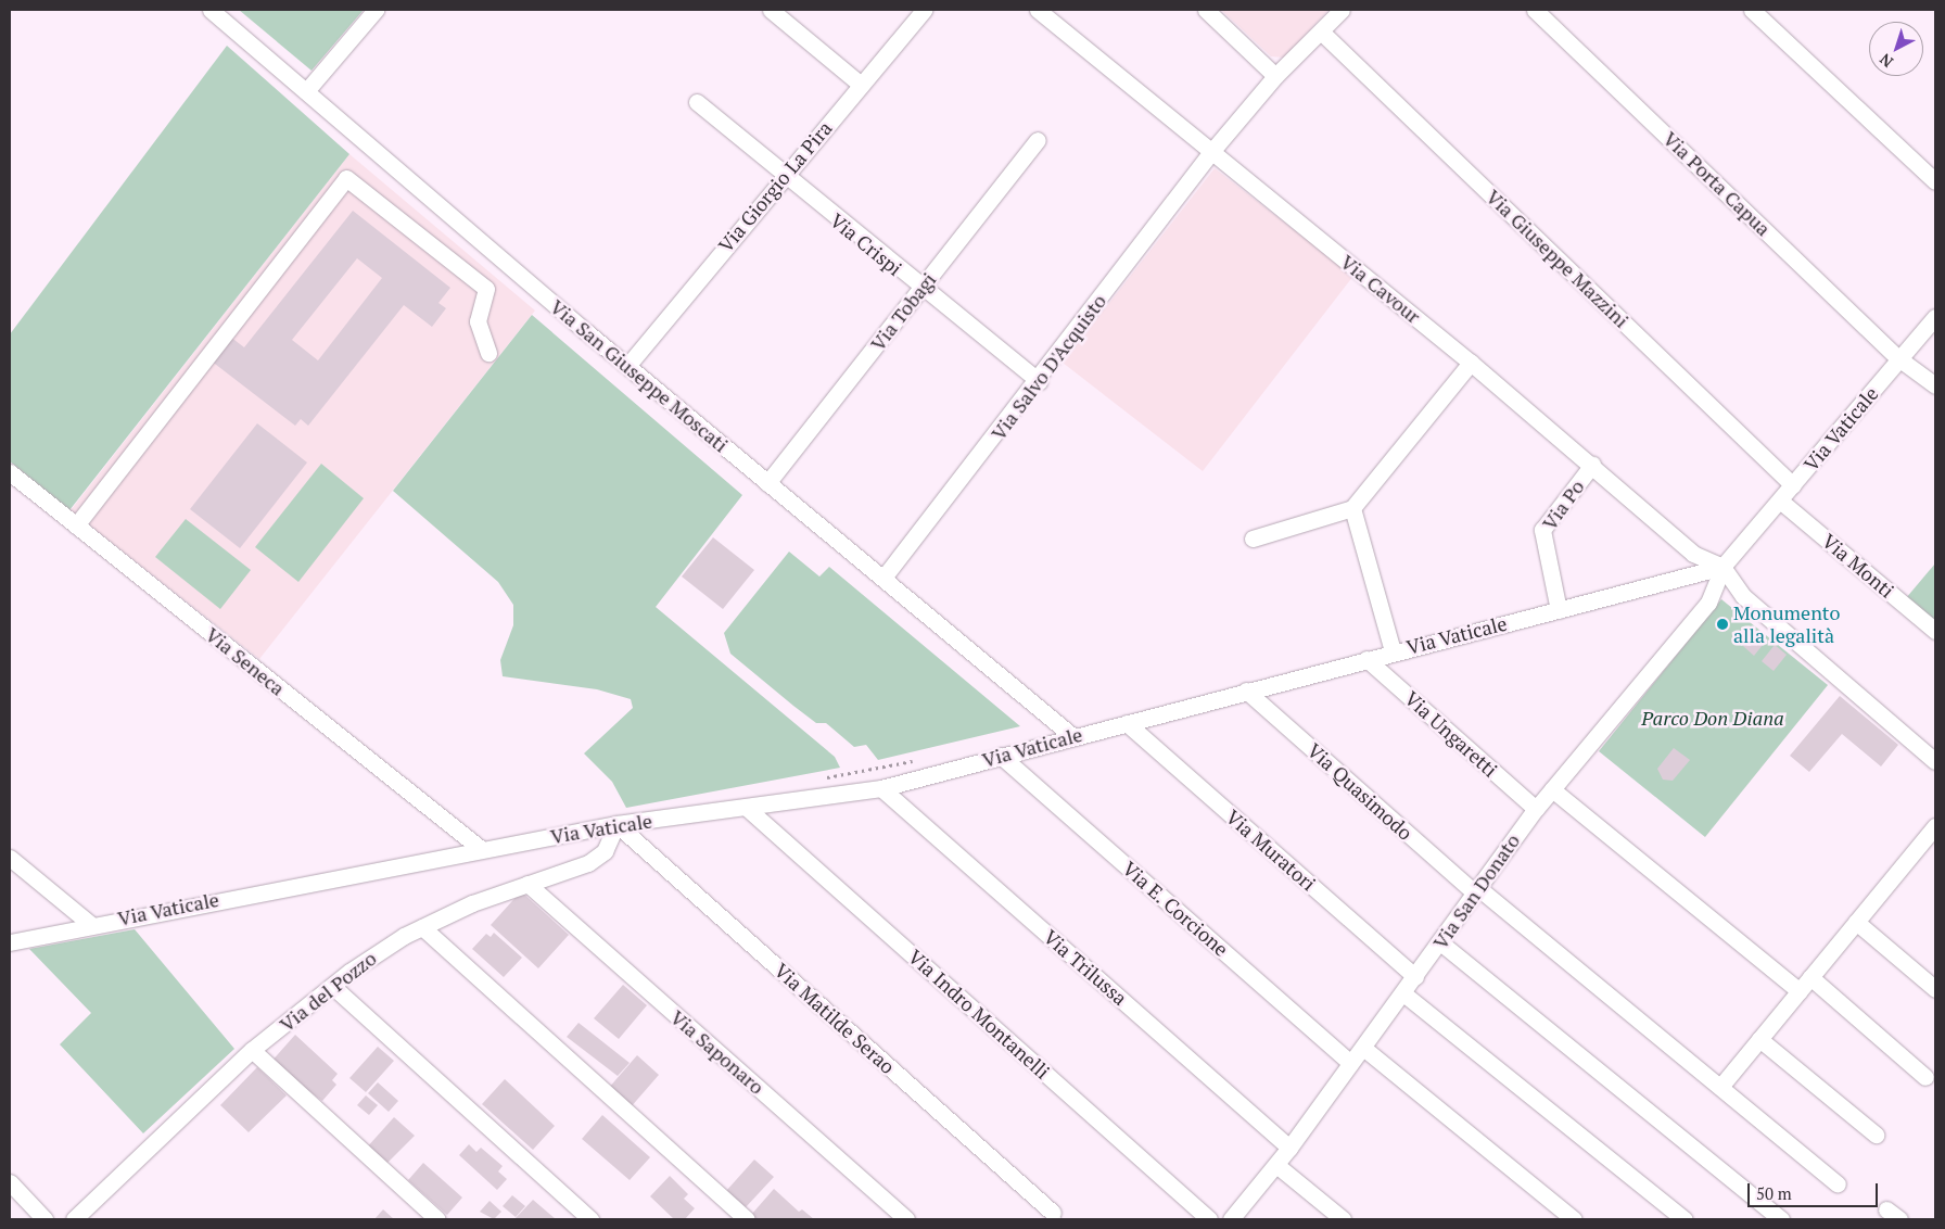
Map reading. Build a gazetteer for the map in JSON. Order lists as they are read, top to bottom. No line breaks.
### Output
{"streets":{"street":["Via Porta Capua","Via Giorgio La Pira","Via Crispi","Via Giuseppe Mazzini","Via Cavour","Via Tobagi","Via Salvo D'Acquisto","Via San Giuseppe Moscati","Via Vaticale","Via Po","Via Monti","Via Seneca","Via Ungaretti","Via Quasimodo","Via Muratori","Via San Donato","Via E. Corcione","Via Trilussa","Via del Pozzo","Via Indro Montanelli","Via Matilde Serao","Via Saponaro"]},"crossings":[["Via Porta Capua","Via Vaticale"],["Via Giorgio La Pira","Via Crispi"],["Via Giorgio La Pira","Via San Giuseppe Moscati"],["Via Crispi","Via Tobagi"],["Via Crispi","Via Salvo D'Acquisto"],["Via Giuseppe Mazzini","Via Salvo D'Acquisto"],["Via Giuseppe Mazzini","Via Vaticale"],["Via Cavour","Via Salvo D'Acquisto"],["Via Cavour","Via Vaticale"],["Via Cavour","Via Po"],["Via Cavour","Via San Donato"],["Via Tobagi","Via San Giuseppe Moscati"],["Via Salvo D'Acquisto","Via San Giuseppe Moscati"],["Via San Giuseppe Moscati","Via Vaticale"],["Via Vaticale","Via Po"],["Via Vaticale","Via Monti"],["Via Vaticale","Via Seneca"],["Via Vaticale","Via Ungaretti"],["Via Vaticale","Via Quasimodo"],["Via Vaticale","Via Muratori"],["Via Vaticale","Via San Donato"],["Via Vaticale","Via E. Corcione"],["Via Vaticale","Via Trilussa"],["Via Vaticale","Via del Pozzo"],["Via Vaticale","Via Indro Montanelli"],["Via Vaticale","Via Matilde Serao"],["Via Ungaretti","Via San Donato"],["Via Quasimodo","Via San Donato"],["Via Muratori","Via San Donato"],["Via San Donato","Via E. Corcione"],["Via San Donato","Via Trilussa"],["Via del Pozzo","Via Matilde Serao"],["Via del Pozzo","Via Saponaro"]],"parks":["Parco Don Diana"],"places":["Monumento alla legalità"],"scale_bar":"50 m","north":"bottom left"}
